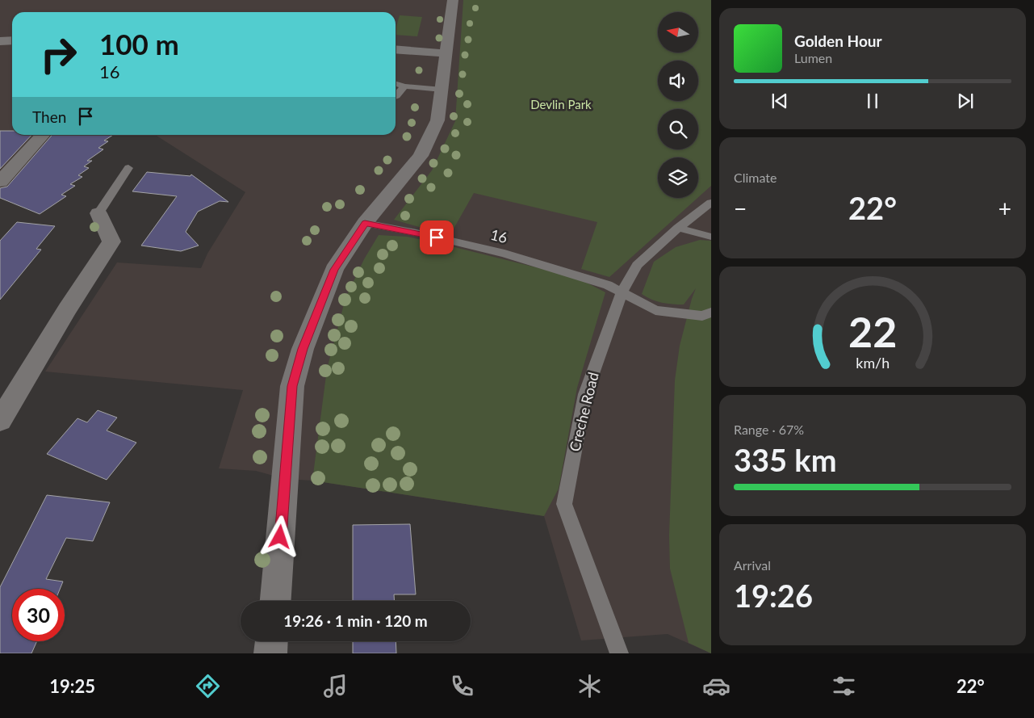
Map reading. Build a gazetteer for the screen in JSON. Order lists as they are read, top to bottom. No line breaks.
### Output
{"streets":{"lane":["16","Creche Road"]},"crossings":[["16","Creche Road"]],"parks":["Devlin Park"],"north":"left","page":{"turn":["100 m","16"],"song":["Golden Hour","Lumen"],"then":"Then","tile":["Climate",["Range · 67%","335 km"],["Arrival","19:26"]],"heat":["−","22°","+"],"limit":"30","trip":"19:26 · 1 min · 120 m","tabs":["19:25","22°"],"gauge":["22","km/h"]}}
